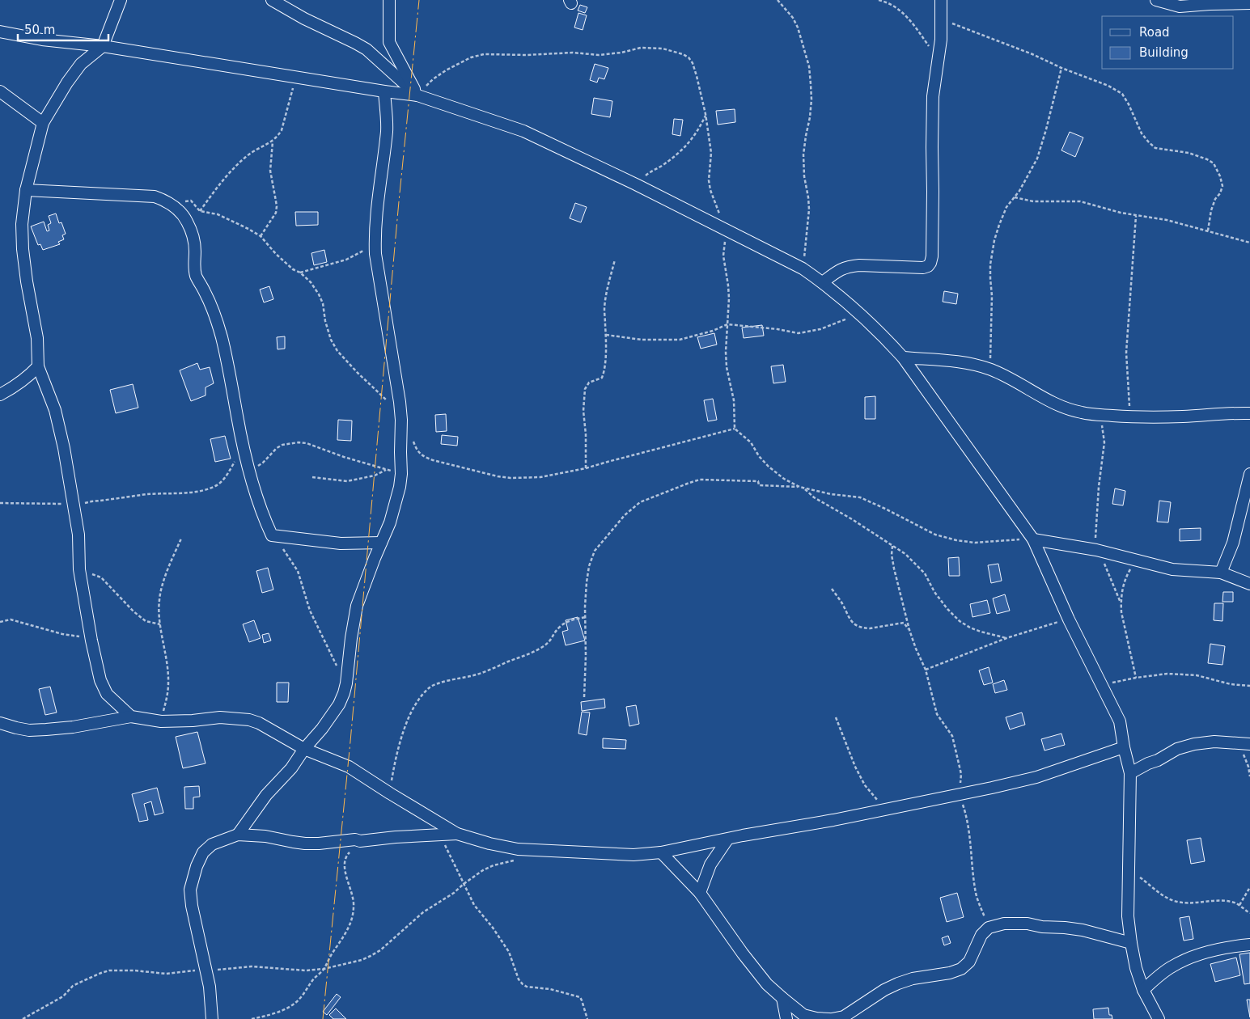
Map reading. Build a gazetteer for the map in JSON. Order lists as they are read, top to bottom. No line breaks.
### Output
{"legend":["Road","Building"],"scale_bar":"50 m"}
